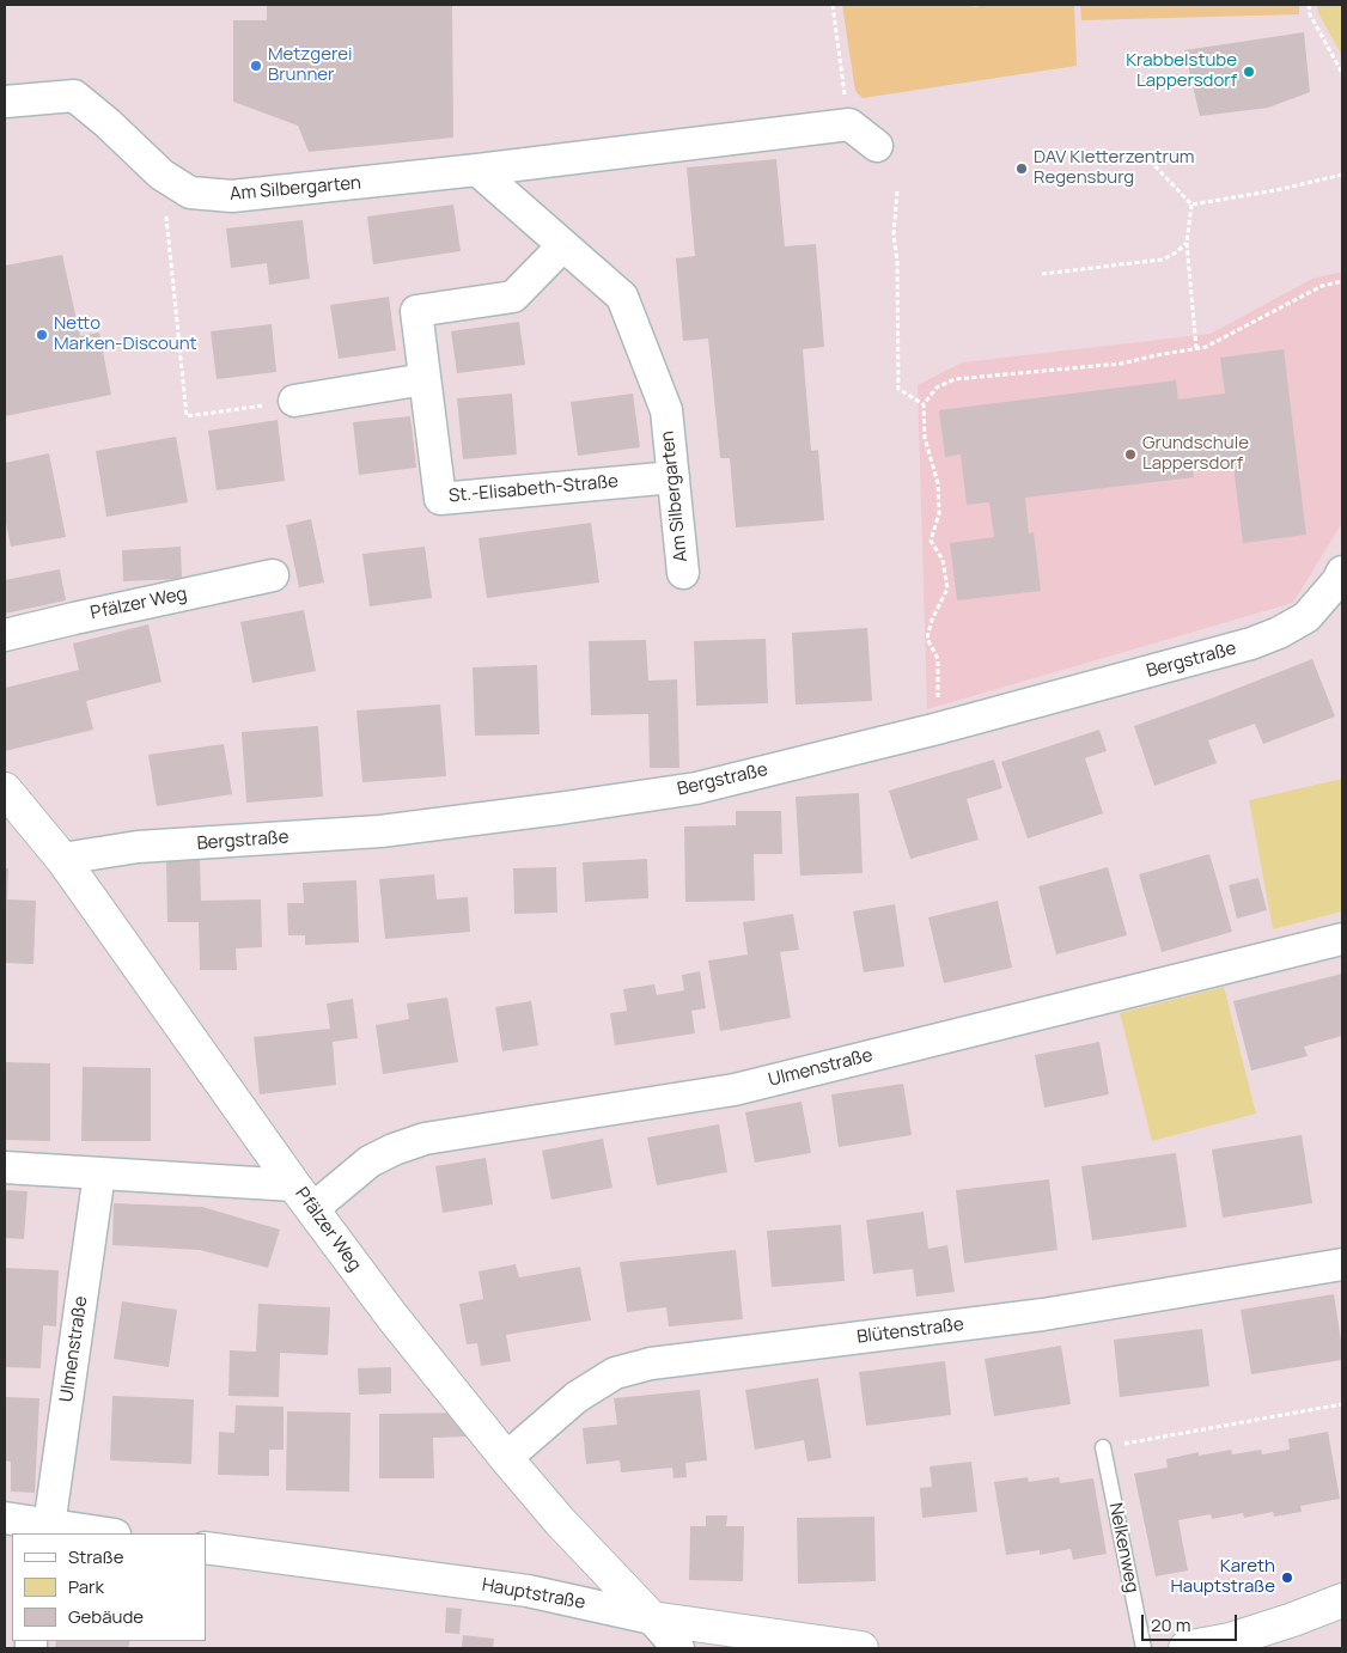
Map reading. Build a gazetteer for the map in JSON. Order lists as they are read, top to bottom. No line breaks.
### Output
{"streets":{"street":["Am Silbergarten","St.-Elisabeth-Straße","Pfälzer Weg","Bergstraße","Ulmenstraße","Blütenstraße","Hauptstraße"],"lane":["Nelkenweg"]},"crossings":[["Am Silbergarten","St.-Elisabeth-Straße"],["Pfälzer Weg","Bergstraße"],["Pfälzer Weg","Ulmenstraße"],["Pfälzer Weg","Blütenstraße"],["Pfälzer Weg","Hauptstraße"]],"places":["Metzgerei Brunner","Krabbelstube Lappersdorf","DAV Kletterzentrum Regensburg","Netto Marken-Discount","Grundschule Lappersdorf","Kareth Hauptstraße"],"legend":["Straße","Park","Gebäude"],"scale_bar":"20 m"}
